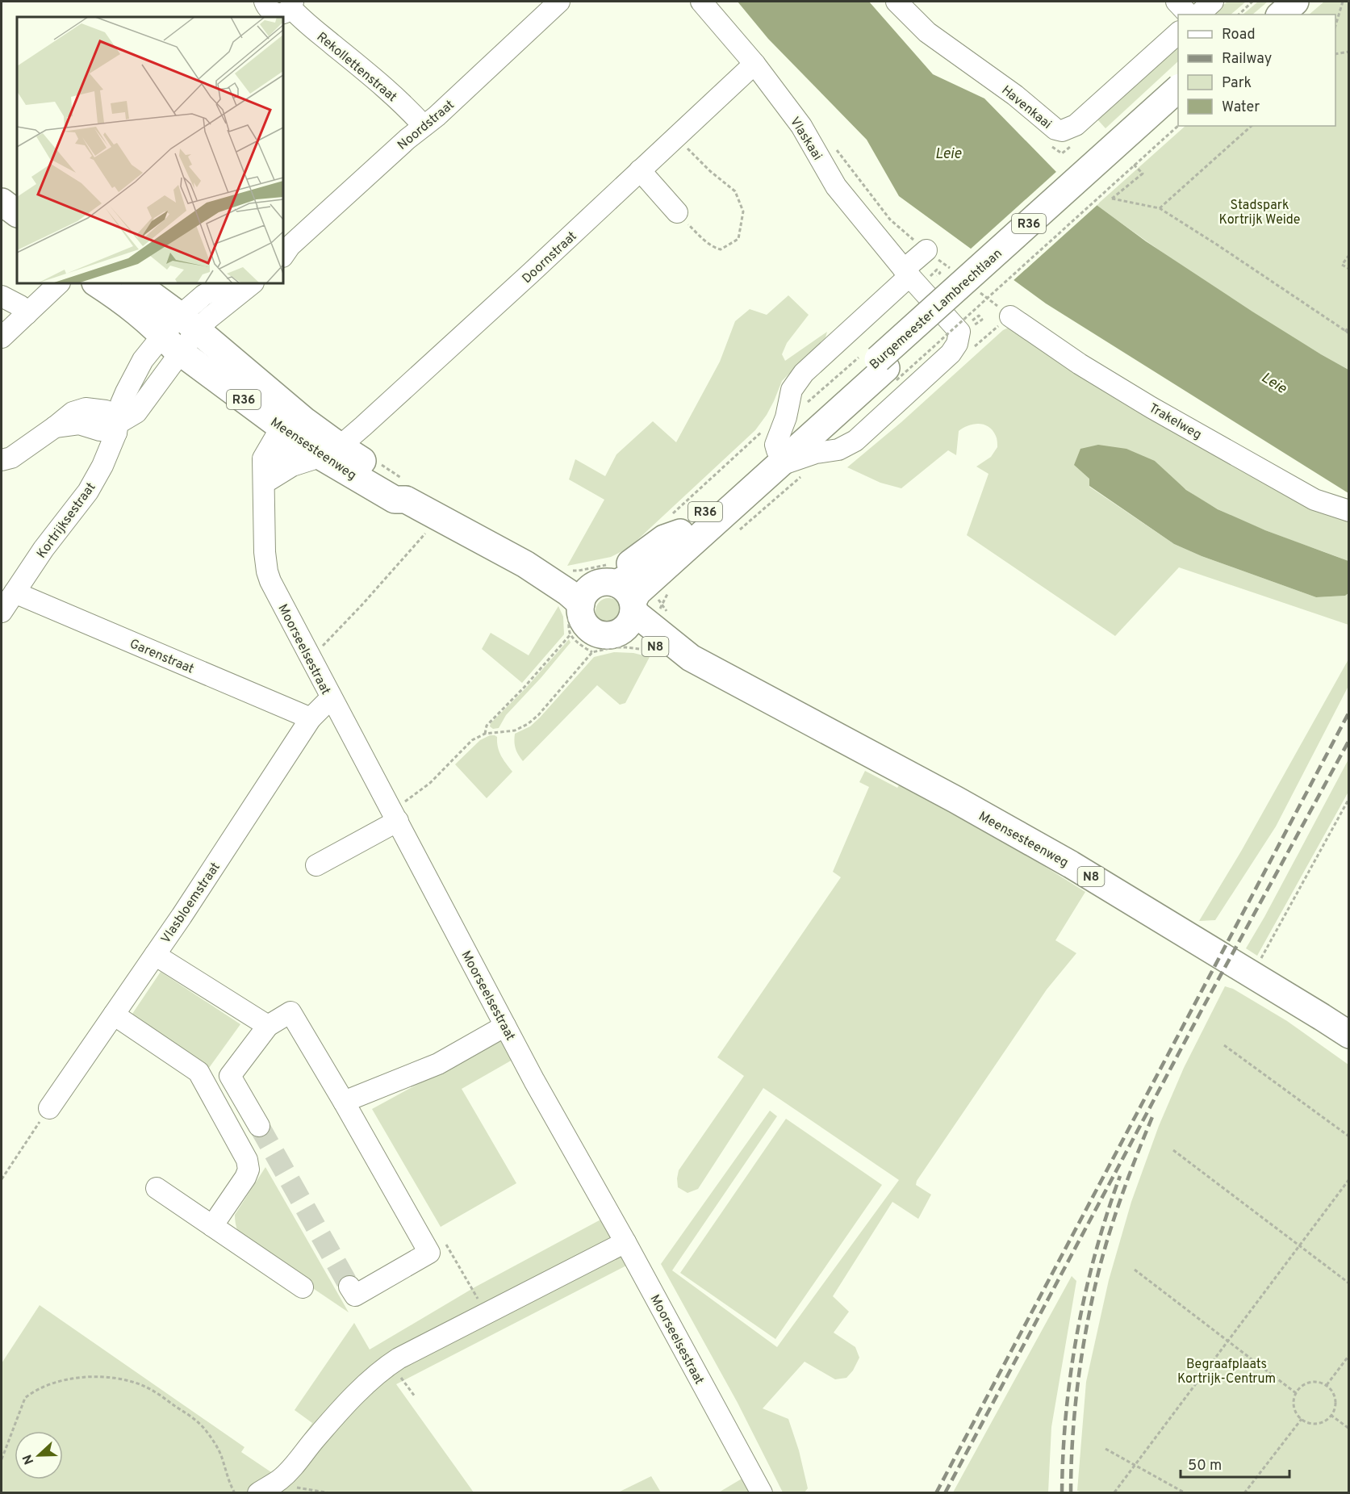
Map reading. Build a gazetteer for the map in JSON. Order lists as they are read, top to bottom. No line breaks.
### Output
{"streets":{"main road":["R36","Burgemeester Lambrechtlaan","Meensesteenweg","N8"],"street":["Rekollettenstraat","Havenkaai","Noordstraat","Vlaskaai","Doornstraat","Trakelweg","Kortrijksestraat","Moorseelsestraat","Garenstraat","Vlasbloemstraat"]},"crossings":[["Rekollettenstraat","Noordstraat"],["Vlaskaai","Doornstraat"],["Vlaskaai","Burgemeester Lambrechtlaan"],["R36","Burgemeester Lambrechtlaan"],["R36","Meensesteenweg"],["R36","Kortrijksestraat"],["Doornstraat","Meensesteenweg"],["Burgemeester Lambrechtlaan","Meensesteenweg"],["Meensesteenweg","Kortrijksestraat"],["Meensesteenweg","Moorseelsestraat"],["Kortrijksestraat","Garenstraat"],["Moorseelsestraat","Vlasbloemstraat"],["Garenstraat","Vlasbloemstraat"]],"water":["Leie"],"parks":["Stadspark Kortrijk Weide","Begraafplaats Kortrijk-Centrum"],"legend":["Road","Railway","Park","Water"],"scale_bar":"50 m","north":"left"}
